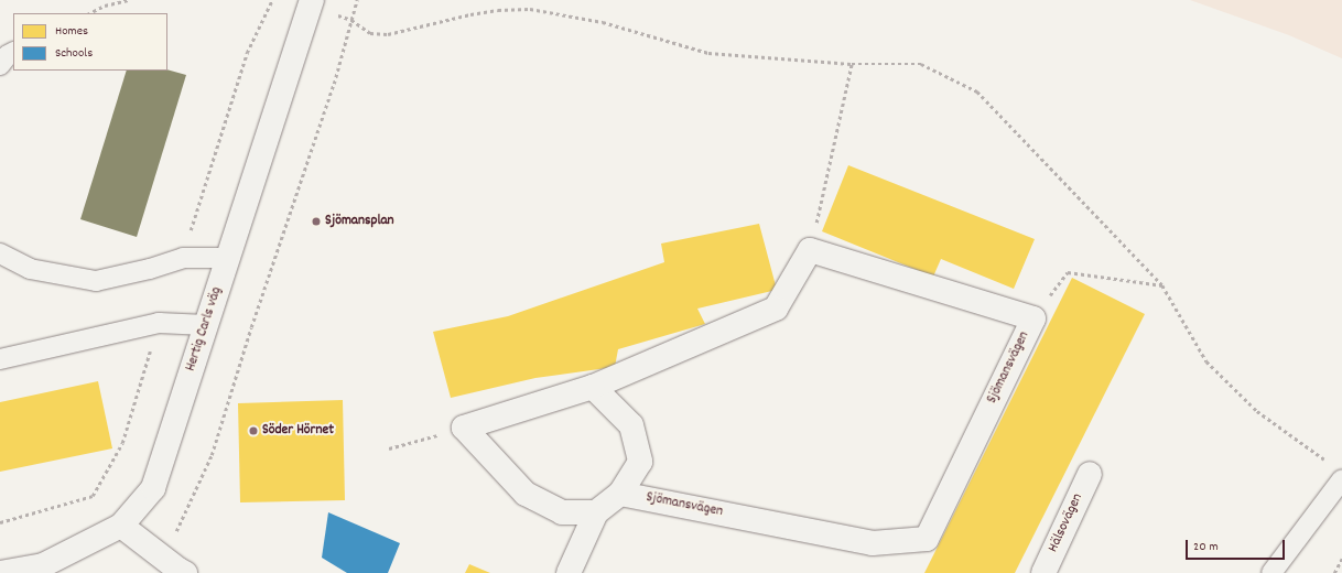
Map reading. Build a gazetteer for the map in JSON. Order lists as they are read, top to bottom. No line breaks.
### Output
{"streets":{"street":["Hertig Carls väg","Sjömansvägen","Hälsovägen"]},"places":["Sjömansplan","Söder Hörnet"],"legend":["Homes","Schools"],"scale_bar":"20 m"}
